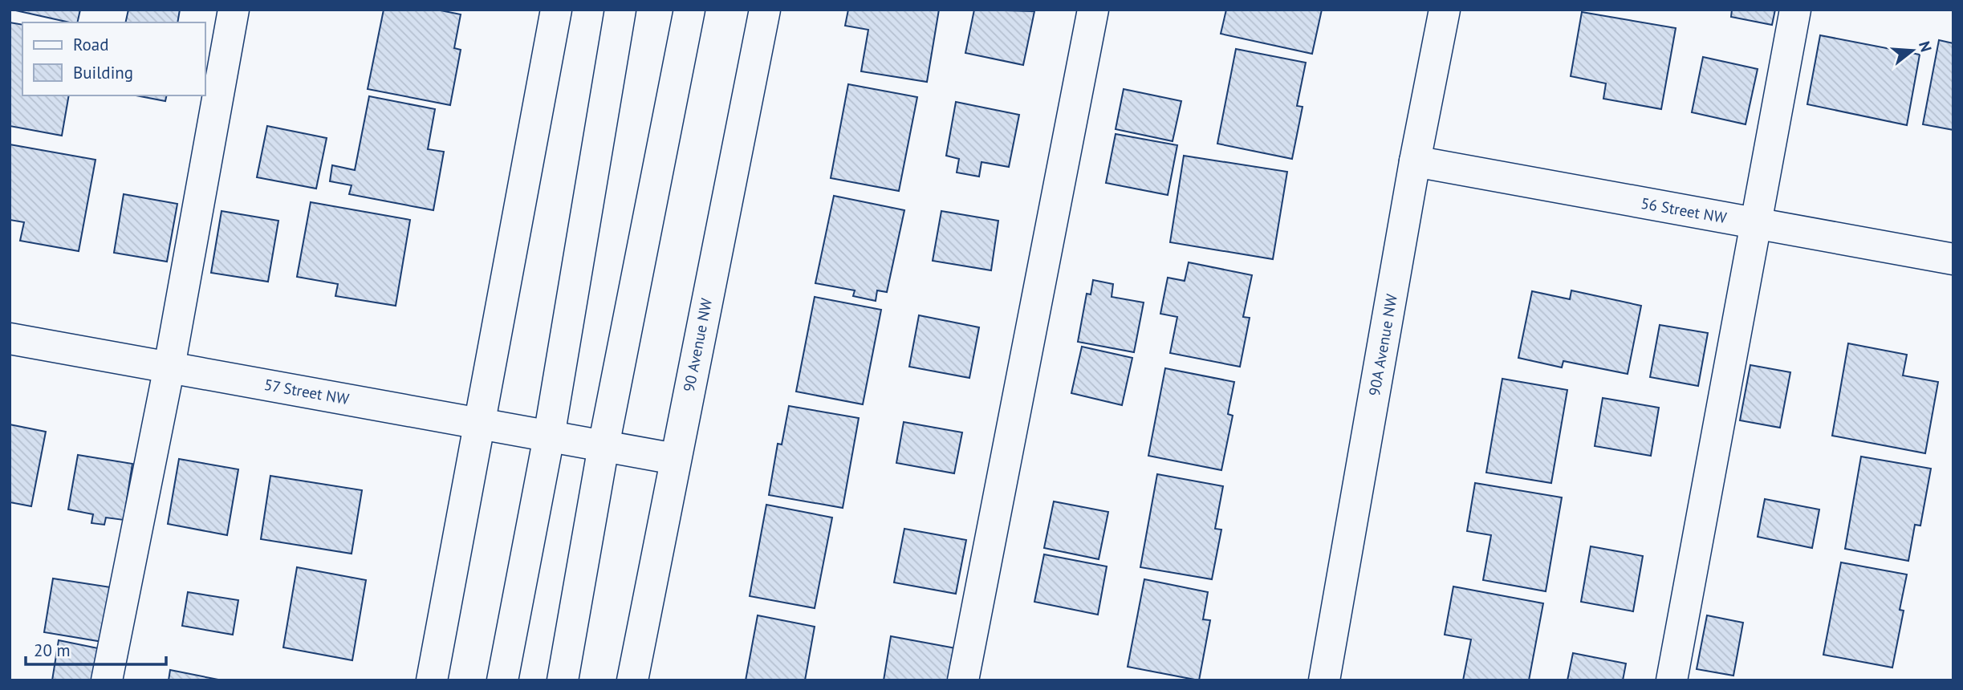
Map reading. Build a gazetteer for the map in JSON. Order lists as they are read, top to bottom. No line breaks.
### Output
{"streets":{"street":["56 Street NW","90 Avenue NW","90A Avenue NW","57 Street NW"]},"crossings":[["56 Street NW","90A Avenue NW"],["90 Avenue NW","57 Street NW"]],"legend":["Road","Building"],"scale_bar":"20 m","north":"right"}
